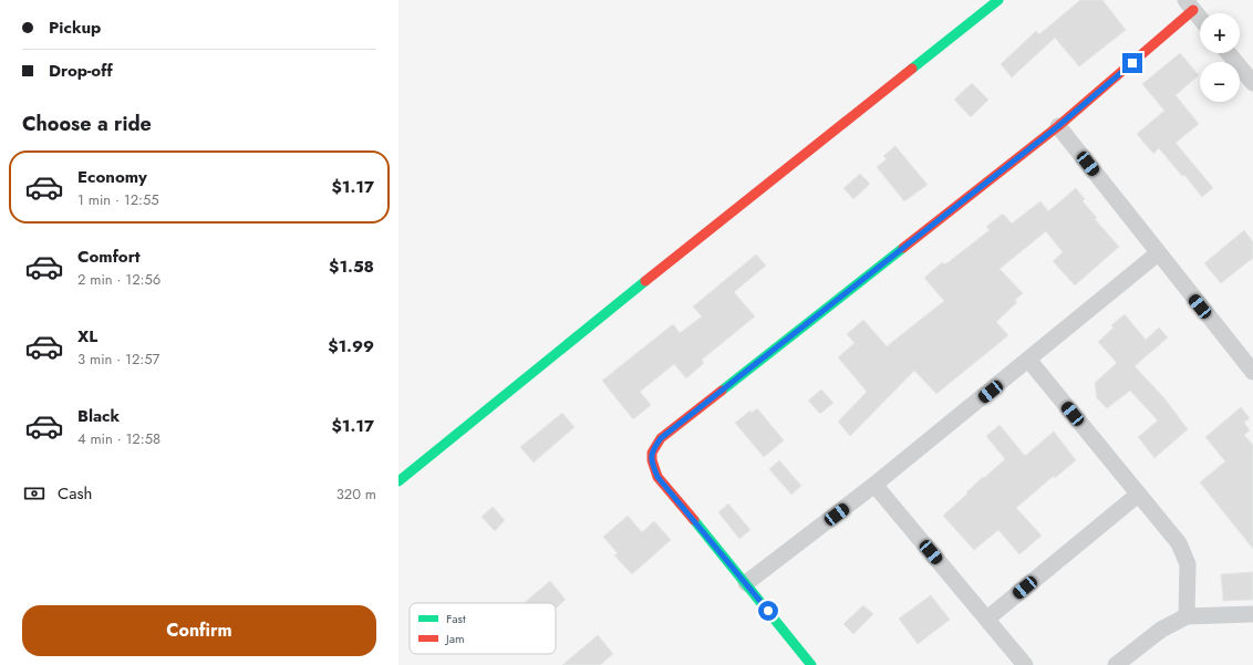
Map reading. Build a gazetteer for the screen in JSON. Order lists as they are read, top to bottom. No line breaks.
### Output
{"legend":["Fast","Jam"],"page":{"banner":["Pickup","Drop-off"],"map_buttons":["+","−"],"heading":"Choose a ride","list":[{"name":"Economy","note":"1 min · 12:55","value":"$1.17"},{"name":"Comfort","note":"2 min · 12:56","value":"$1.58"},{"name":"XL","note":"3 min · 12:57","value":"$1.99"},{"name":"Black","note":"4 min · 12:58","value":"$1.17"}],"pay":["Cash","320 m"],"buttons":"Confirm"}}
